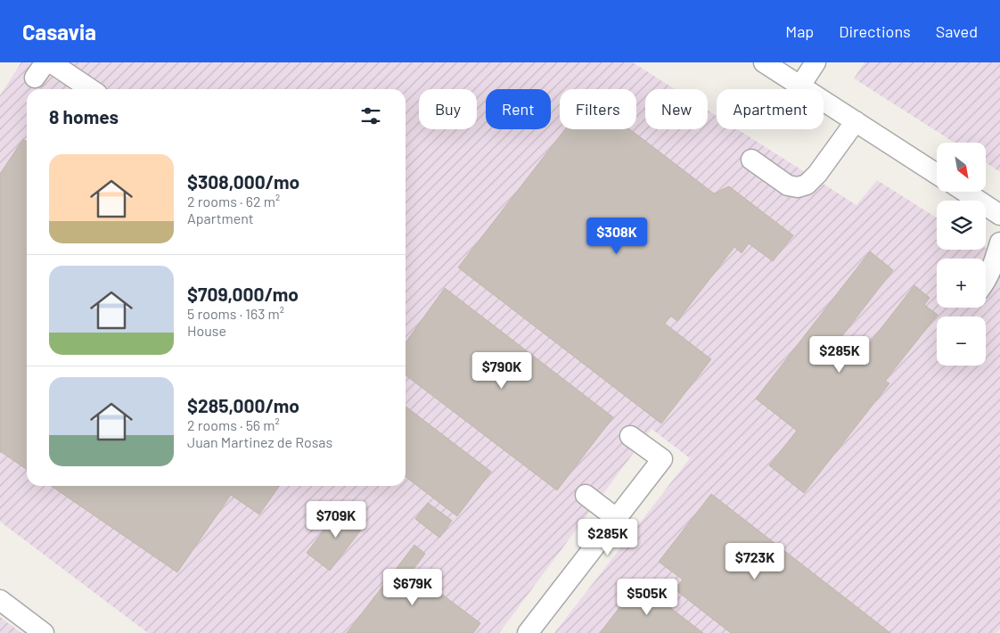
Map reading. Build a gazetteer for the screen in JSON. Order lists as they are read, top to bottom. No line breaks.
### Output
{"north":"bottom right","page":{"header":"Casavia","nav":["Map","Directions","Saved"],"chip":["Buy","Rent","Filters","New","Apartment"],"heading":"8 homes","map_buttons":["+","−"],"list":[{"name":"$308,000/mo","note":"2 rooms · 62 m² · Apartment"},{"name":"$709,000/mo","note":"5 rooms · 163 m² · House"},{"name":"$285,000/mo","note":"2 rooms · 56 m² · Juan Martinez de Rosas"}],"price":["$308K","$285K","$790K","$709K","$285K","$723K","$679K","$505K"]}}
